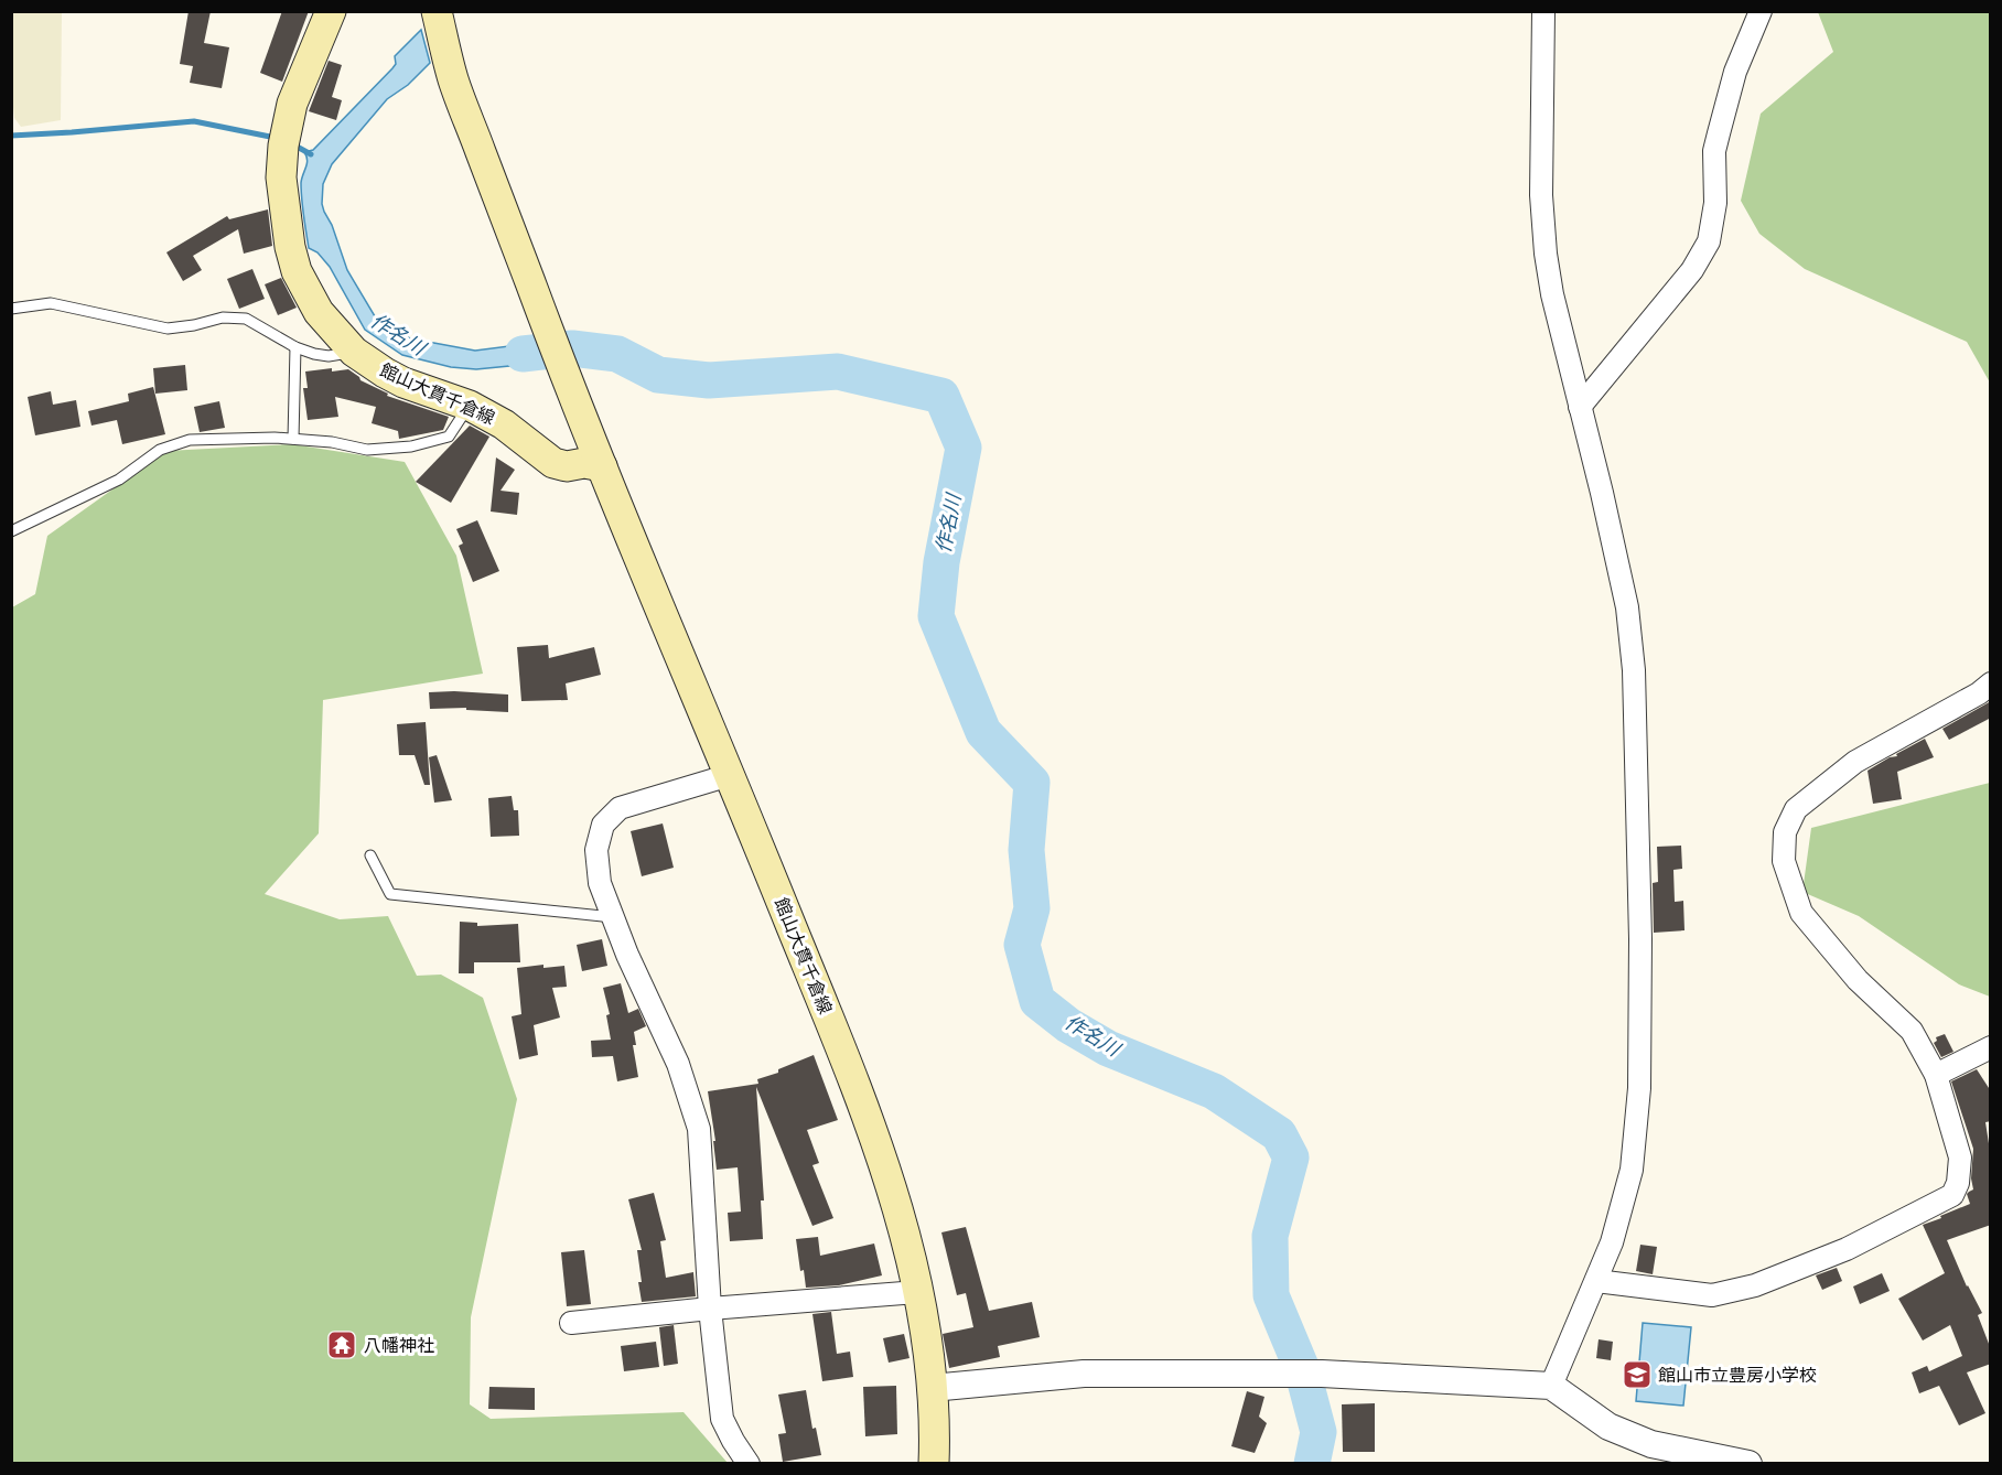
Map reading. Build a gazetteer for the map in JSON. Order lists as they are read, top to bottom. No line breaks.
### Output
{"streets":{"main road":["館山大貫千倉線"]},"water":["作名川"],"places":{"temple":["八幡神社"],"school or university":["館山市立豊房小学校"]}}
